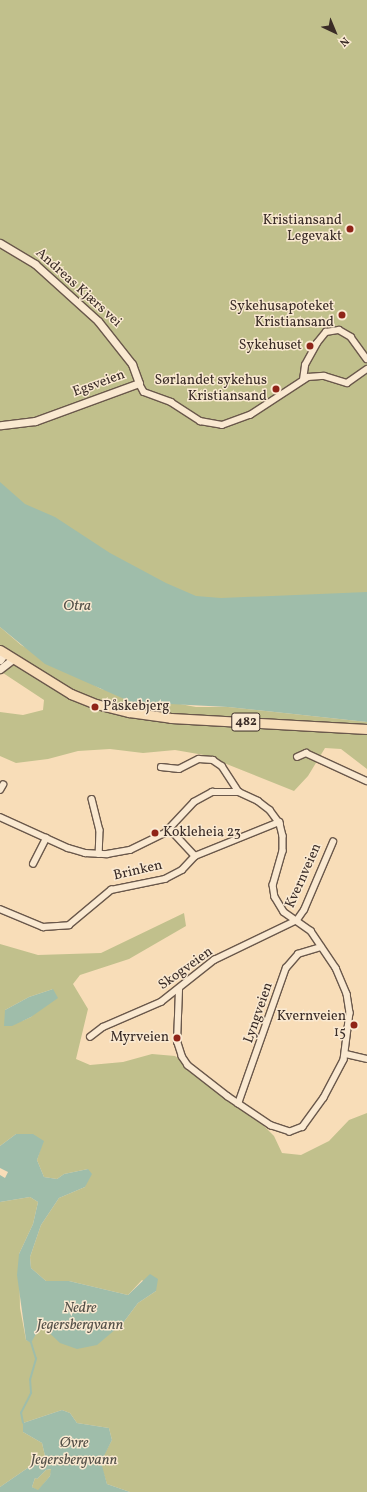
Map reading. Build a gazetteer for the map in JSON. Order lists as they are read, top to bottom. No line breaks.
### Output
{"streets":{"main road":["482"],"street":["Andreas Kjærs vei","Egsveien","Brinken","Kvernveien","Skogveien","Lyngveien"]},"crossings":[["Andreas Kjærs vei","Egsveien"],["Kvernveien","Skogveien"],["Kvernveien","Lyngveien"]],"water":["Otra","Nedre Jegersbergvann","Øvre Jegersbergvann"],"places":["Kristiansand Legevakt","Sykehusapoteket Kristiansand","Sykehuset","Sørlandet sykehus Kristiansand","Påskebjerg","Kokleheia 23","Kvernveien 15","Myrveien"],"north":"bottom right"}
